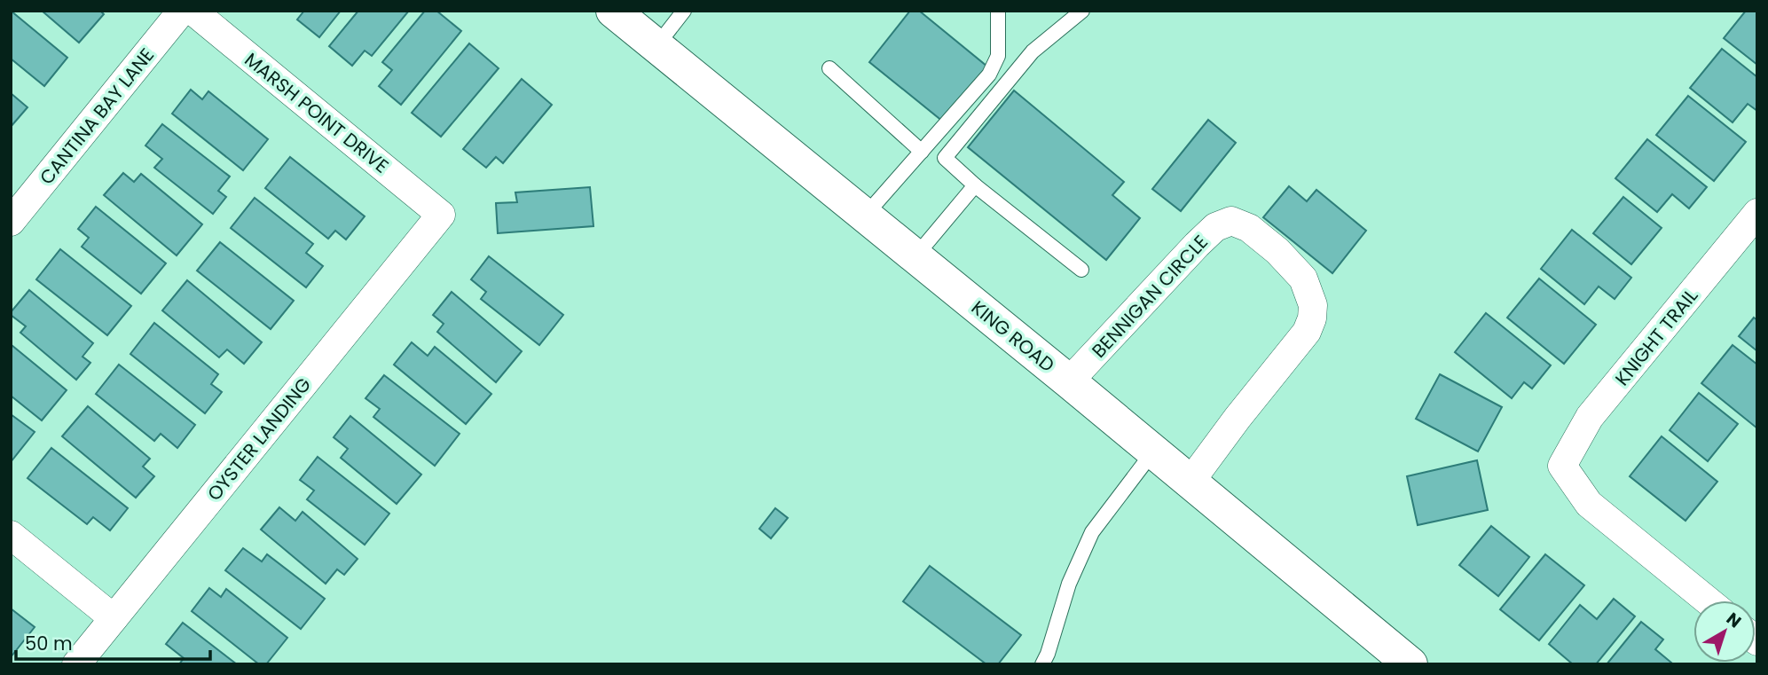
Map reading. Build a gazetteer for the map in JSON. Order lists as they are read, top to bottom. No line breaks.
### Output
{"streets":{"street":["MARSH POINT DRIVE","CANTINA BAY LANE","BENNIGAN CIRCLE","KING ROAD","KNIGHT TRAIL","OYSTER LANDING"]},"crossings":[["MARSH POINT DRIVE","OYSTER LANDING"],["BENNIGAN CIRCLE","KING ROAD"]],"scale_bar":"50 m","north":"top right"}
